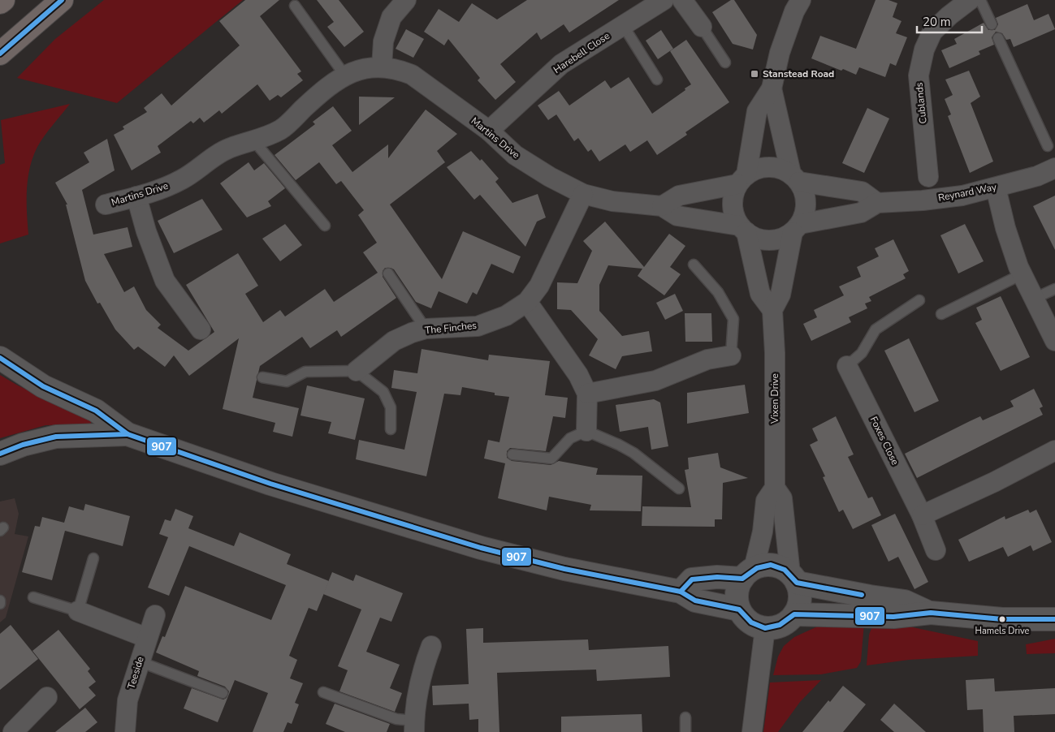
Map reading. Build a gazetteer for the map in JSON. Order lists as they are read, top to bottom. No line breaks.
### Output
{"streets":{"street":["Harebell Close","Cublands","Martins Drive","Reynard Way","The Finches","Vixen Drive","Foxes Close","Teeside"]},"crossings":[["Harebell Close","Martins Drive"],["Martins Drive","Reynard Way"],["Martins Drive","The Finches"],["Martins Drive","Vixen Drive"],["Reynard Way","Vixen Drive"]],"places":{"transit":["Stanstead Road"],"other":["Hamels Drive"]},"lines":["transit line 907"],"scale_bar":"20 m"}
